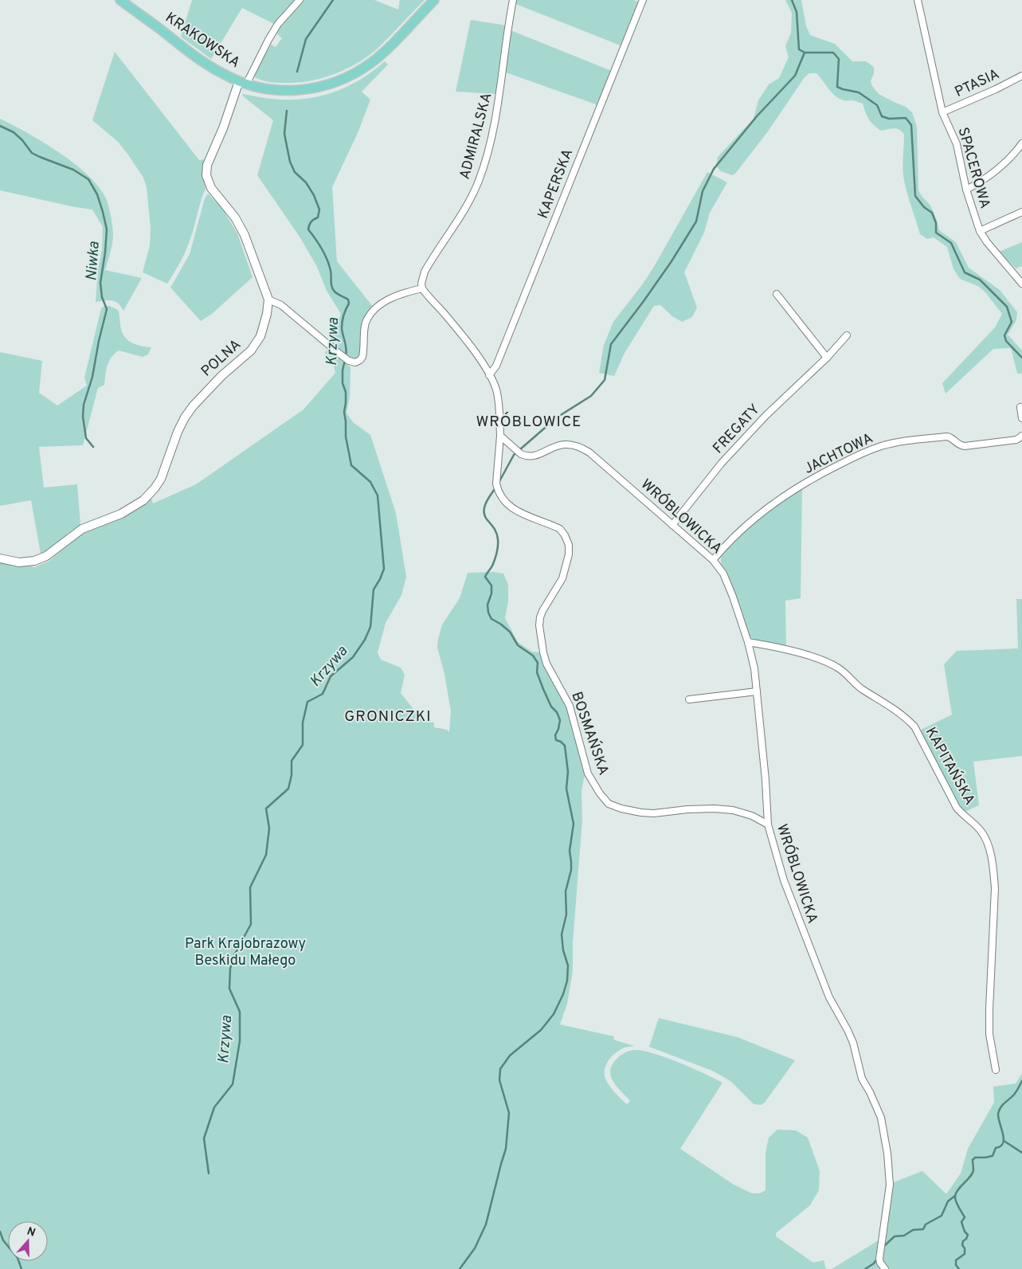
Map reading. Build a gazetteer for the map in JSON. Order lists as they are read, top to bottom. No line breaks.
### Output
{"streets":{"main road":["KRAKOWSKA"],"street":["PTASIA","ADMIRALSKA","SPACEROWA","KAPERSKA","POLNA","FREGATY","JACHTOWA","WRÓBLOWICKA","BOSMAŃSKA","KAPITAŃSKA"]},"crossings":[["PTASIA","SPACEROWA"],["FREGATY","WRÓBLOWICKA"],["JACHTOWA","WRÓBLOWICKA"],["WRÓBLOWICKA","BOSMAŃSKA"],["WRÓBLOWICKA","KAPITAŃSKA"]],"districts":["WRÓBLOWICE","GRONICZKI"],"water":["Niwka","Krzywa"],"parks":["Park Krajobrazowy Beskidu Małego"],"north":"top"}
